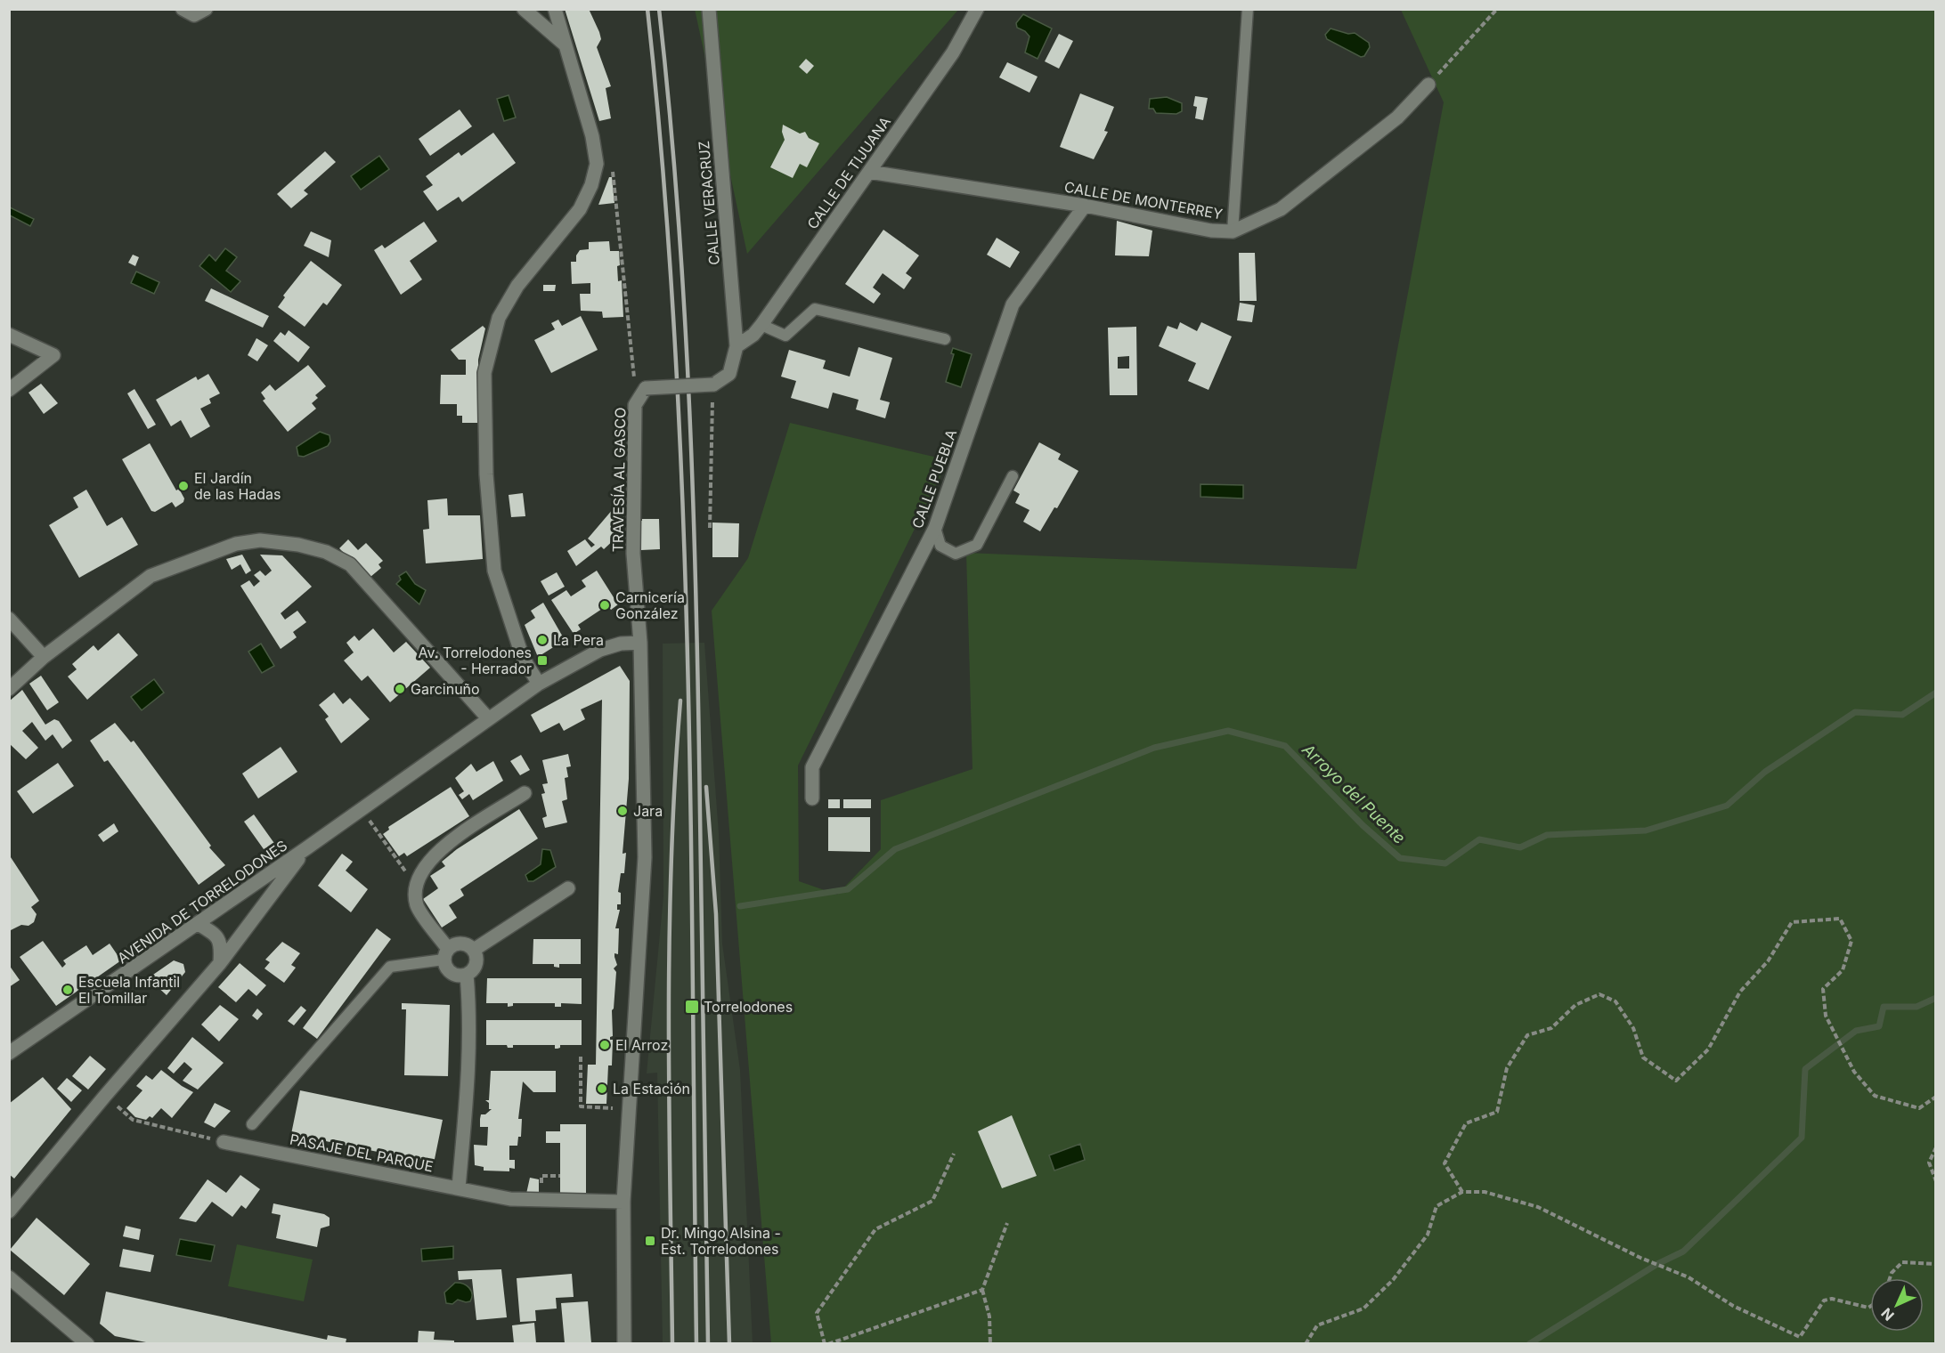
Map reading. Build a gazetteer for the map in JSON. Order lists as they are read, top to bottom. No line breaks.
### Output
{"streets":{"street":["CALLE DE TIJUANA","CALLE DE MONTERREY","CALLE VERACRUZ","CALLE PUEBLA","TRAVESÍA AL GASCO","AVENIDA DE TORRELODONES","PASAJE DEL PARQUE"]},"crossings":[["CALLE DE TIJUANA","CALLE DE MONTERREY"],["CALLE DE TIJUANA","CALLE VERACRUZ"],["CALLE DE MONTERREY","CALLE PUEBLA"],["TRAVESÍA AL GASCO","AVENIDA DE TORRELODONES"],["TRAVESÍA AL GASCO","PASAJE DEL PARQUE"]],"water":["Arroyo del Puente"],"places":{"other":["El Jardín de las Hadas","Carnicería González","La Pera","Garcinuño","Jara","Escuela Infantil El Tomillar","El Arroz","La Estación"],"transit":["Av. Torrelodones - Herrador","Torrelodones","Dr. Mingo Alsina - Est. Torrelodones"]},"north":"bottom left"}
